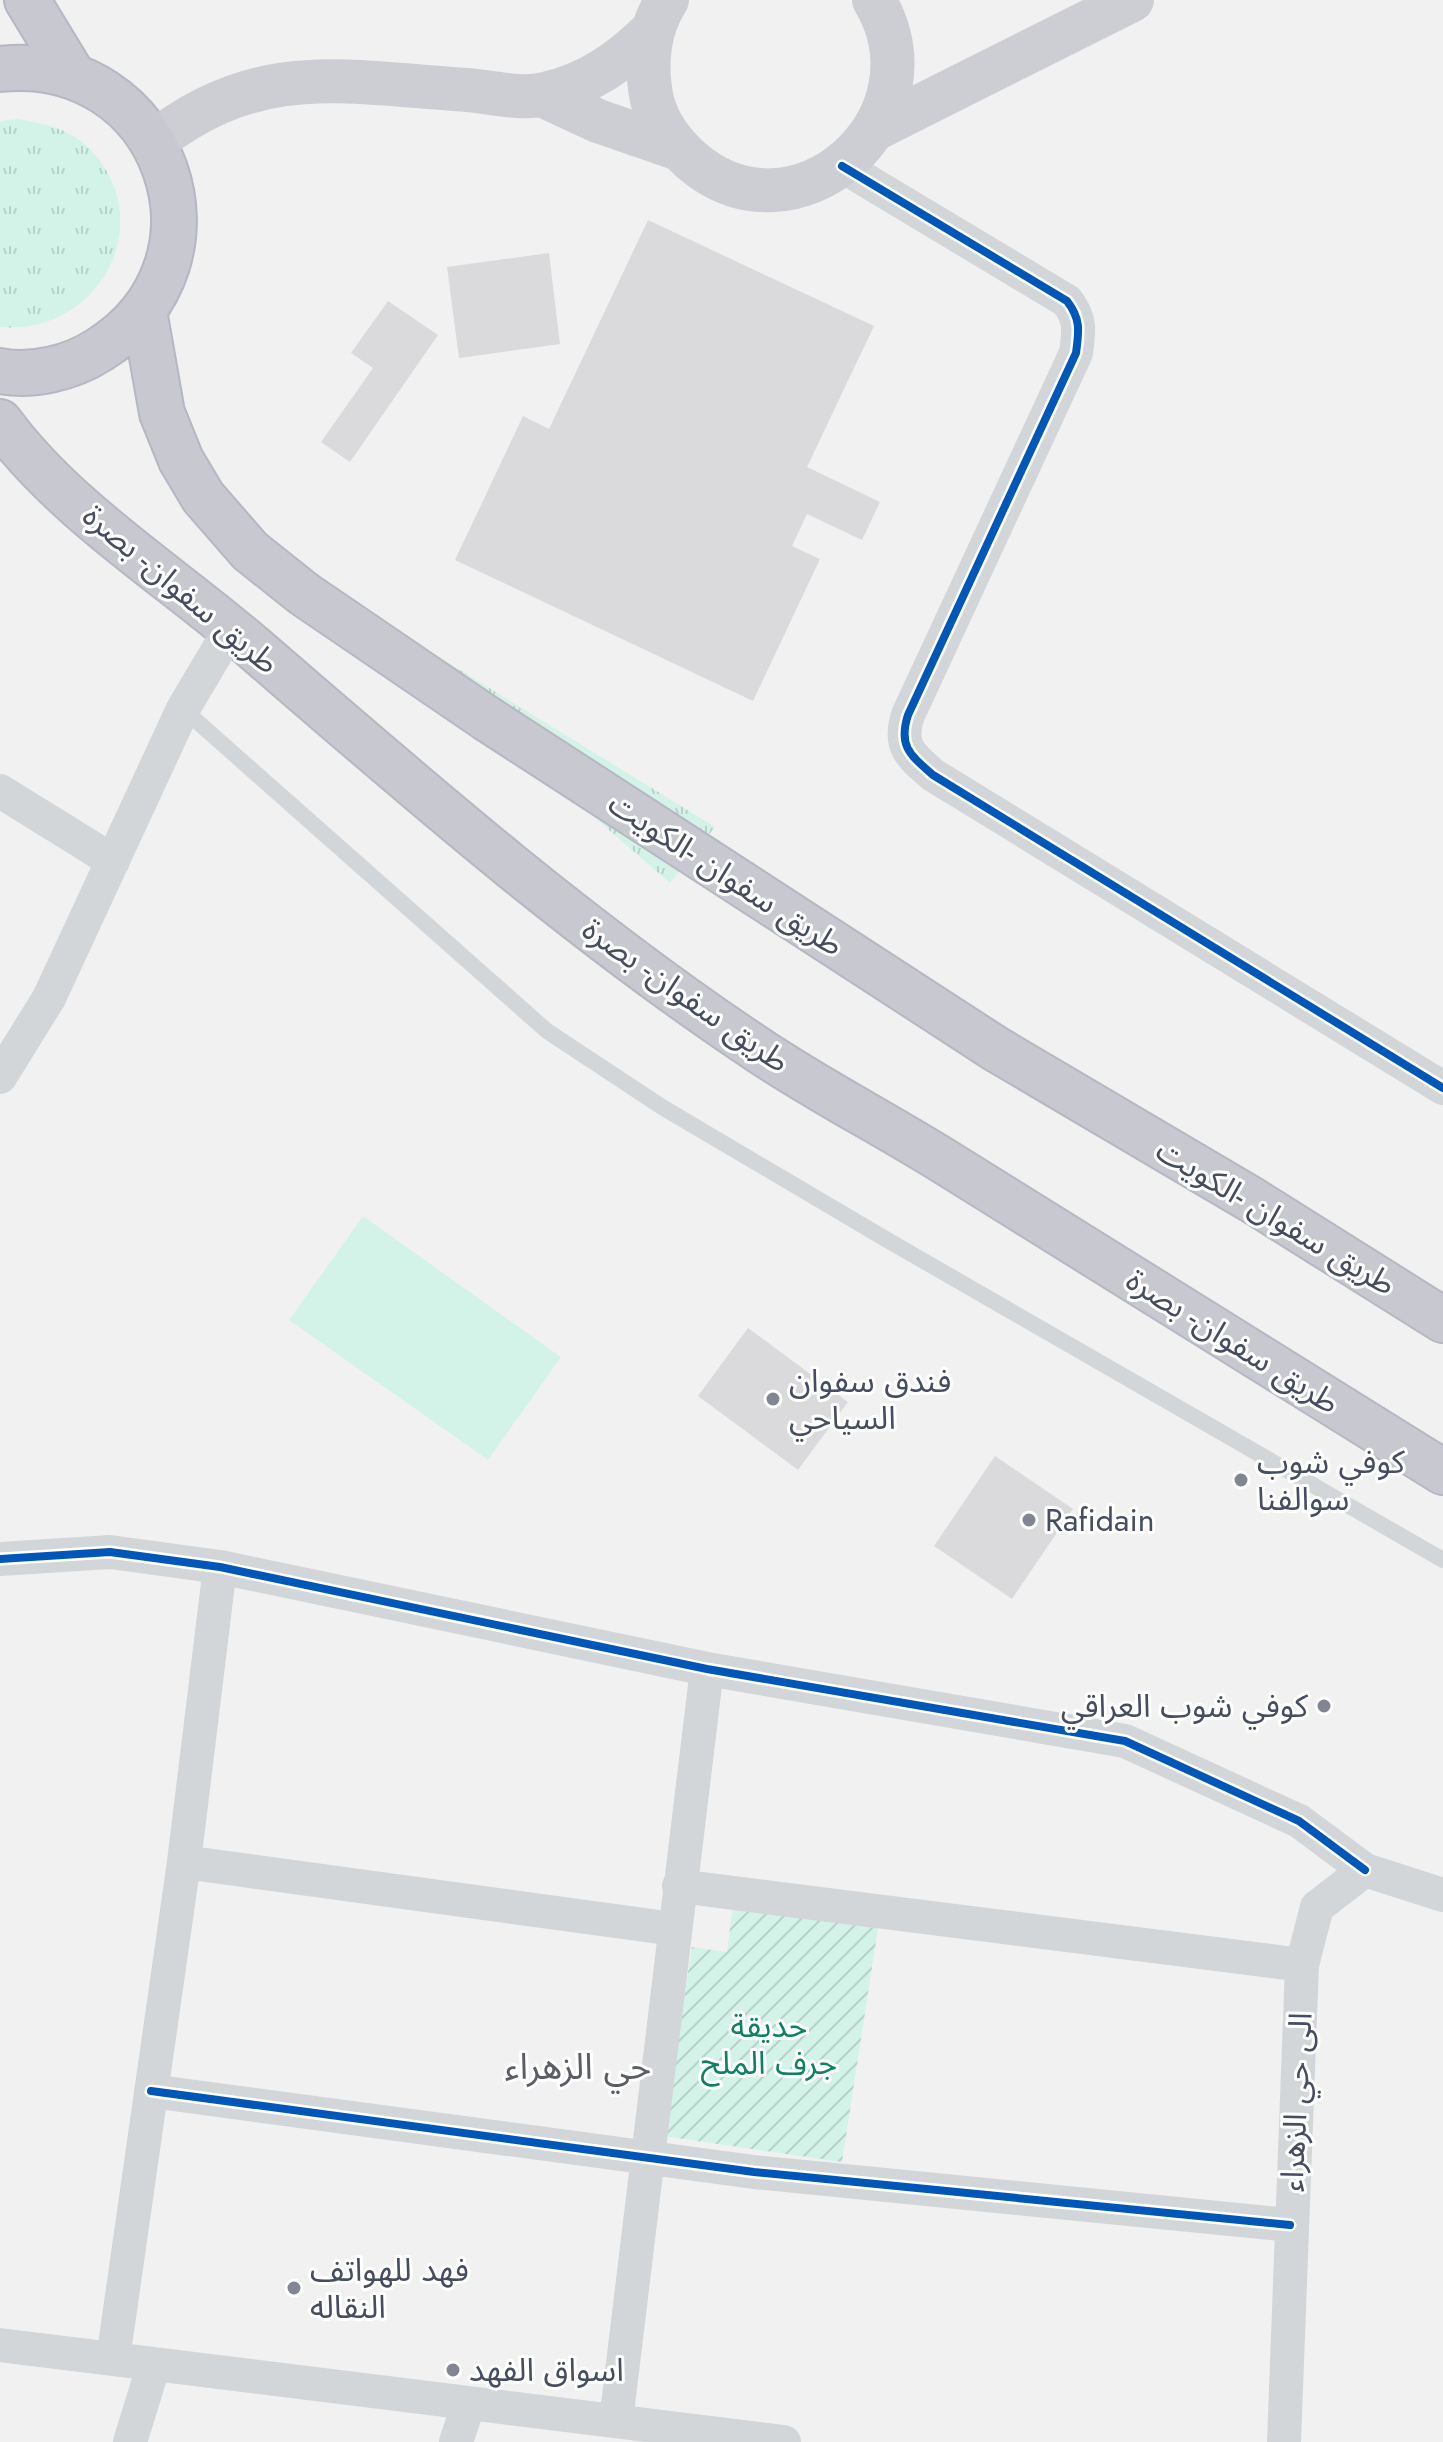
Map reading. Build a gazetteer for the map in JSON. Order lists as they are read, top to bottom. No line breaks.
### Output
{"streets":{"highway":["طريق سفوان- بصرة","طريق سفوان -الكويت"],"street":["الى حي الزهراء"]},"districts":["حي الزهراء"],"parks":["حديقة جرف الملح"],"places":["فندق سفوان السياحي","كوفي شوب سوالفنا","Rafidain","كوفي شوب العراقي","فهد للهواتف النقاله","اسواق الفهد"]}
